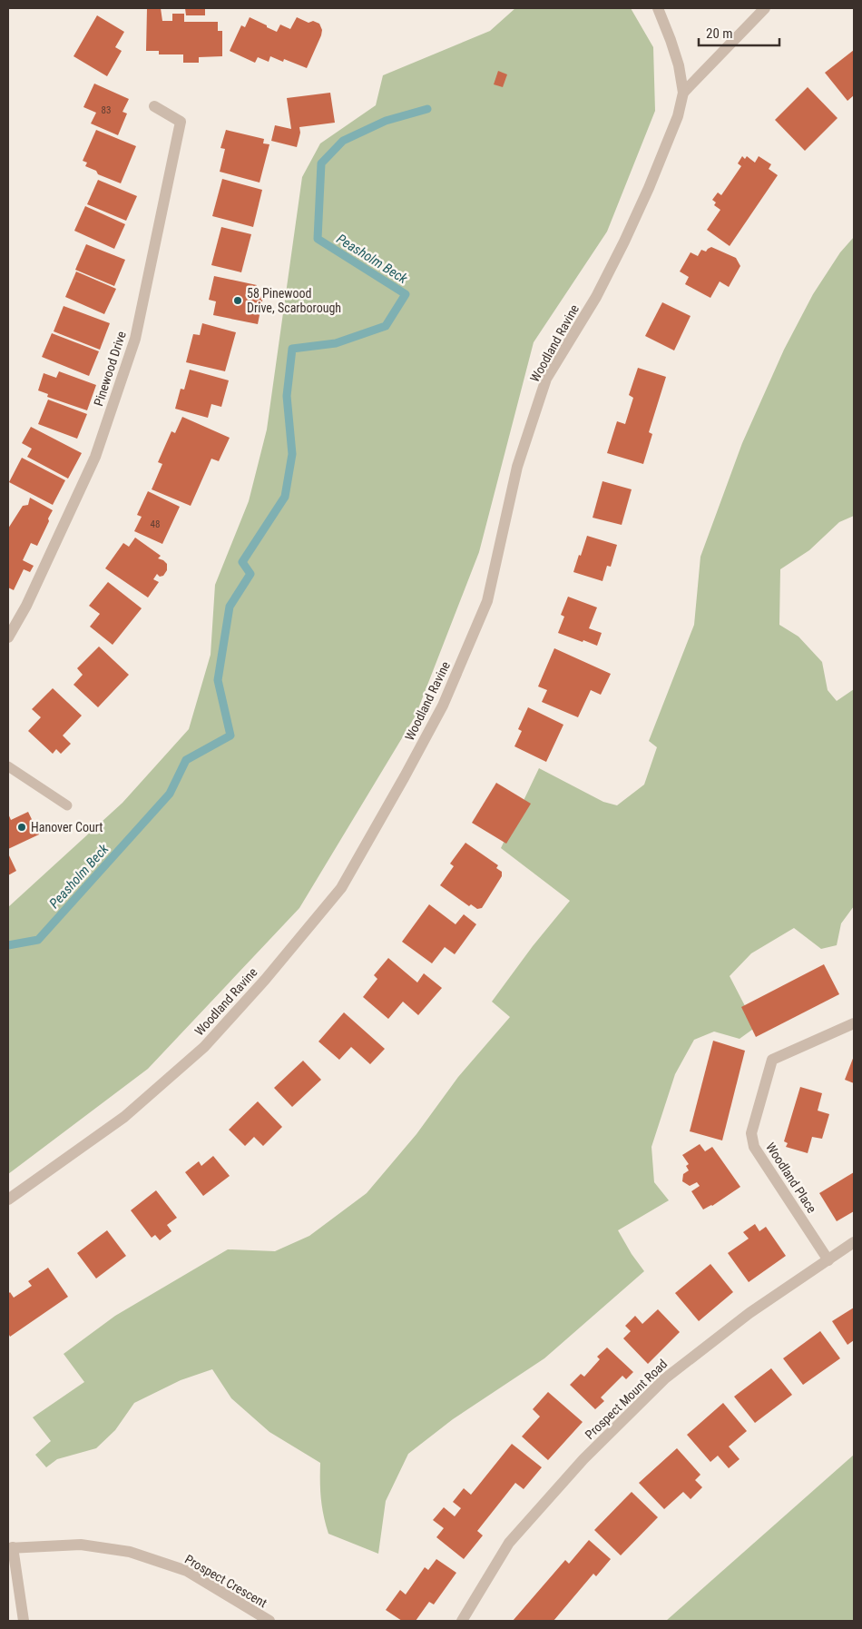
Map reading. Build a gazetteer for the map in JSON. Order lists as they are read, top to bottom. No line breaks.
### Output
{"streets":{"street":["Woodland Ravine","Pinewood Drive","Woodland Place","Prospect Mount Road","Prospect Crescent"]},"crossings":[["Woodland Place","Prospect Mount Road"]],"water":["Peasholm Beck"],"places":["58 Pinewood Drive, Scarborough","Hanover Court"],"house_numbers":["83","48"],"scale_bar":"20 m"}
